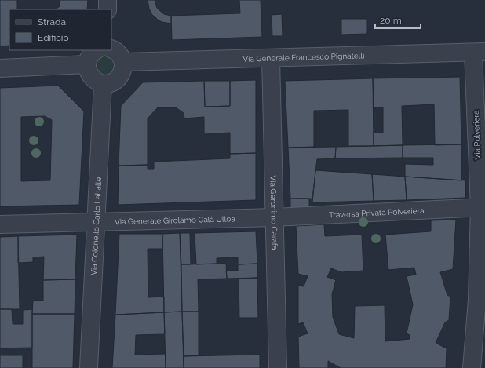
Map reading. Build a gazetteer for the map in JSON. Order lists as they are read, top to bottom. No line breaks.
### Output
{"streets":{"street":["Via Generale Francesco Pignatelli","Via Polveriera","Via Geronimo Carafa","Traversa Privata Polveriera","Via Generale Girolamo Calà Ulloa","Via Colonello Carlo Lahalle"]},"crossings":[["Via Generale Francesco Pignatelli","Via Polveriera"],["Via Generale Francesco Pignatelli","Via Geronimo Carafa"],["Via Polveriera","Traversa Privata Polveriera"],["Via Geronimo Carafa","Traversa Privata Polveriera"],["Via Geronimo Carafa","Via Generale Girolamo Calà Ulloa"],["Traversa Privata Polveriera","Via Generale Girolamo Calà Ulloa"],["Via Generale Girolamo Calà Ulloa","Via Colonello Carlo Lahalle"]],"legend":["Strada","Edificio"],"scale_bar":"20 m"}
